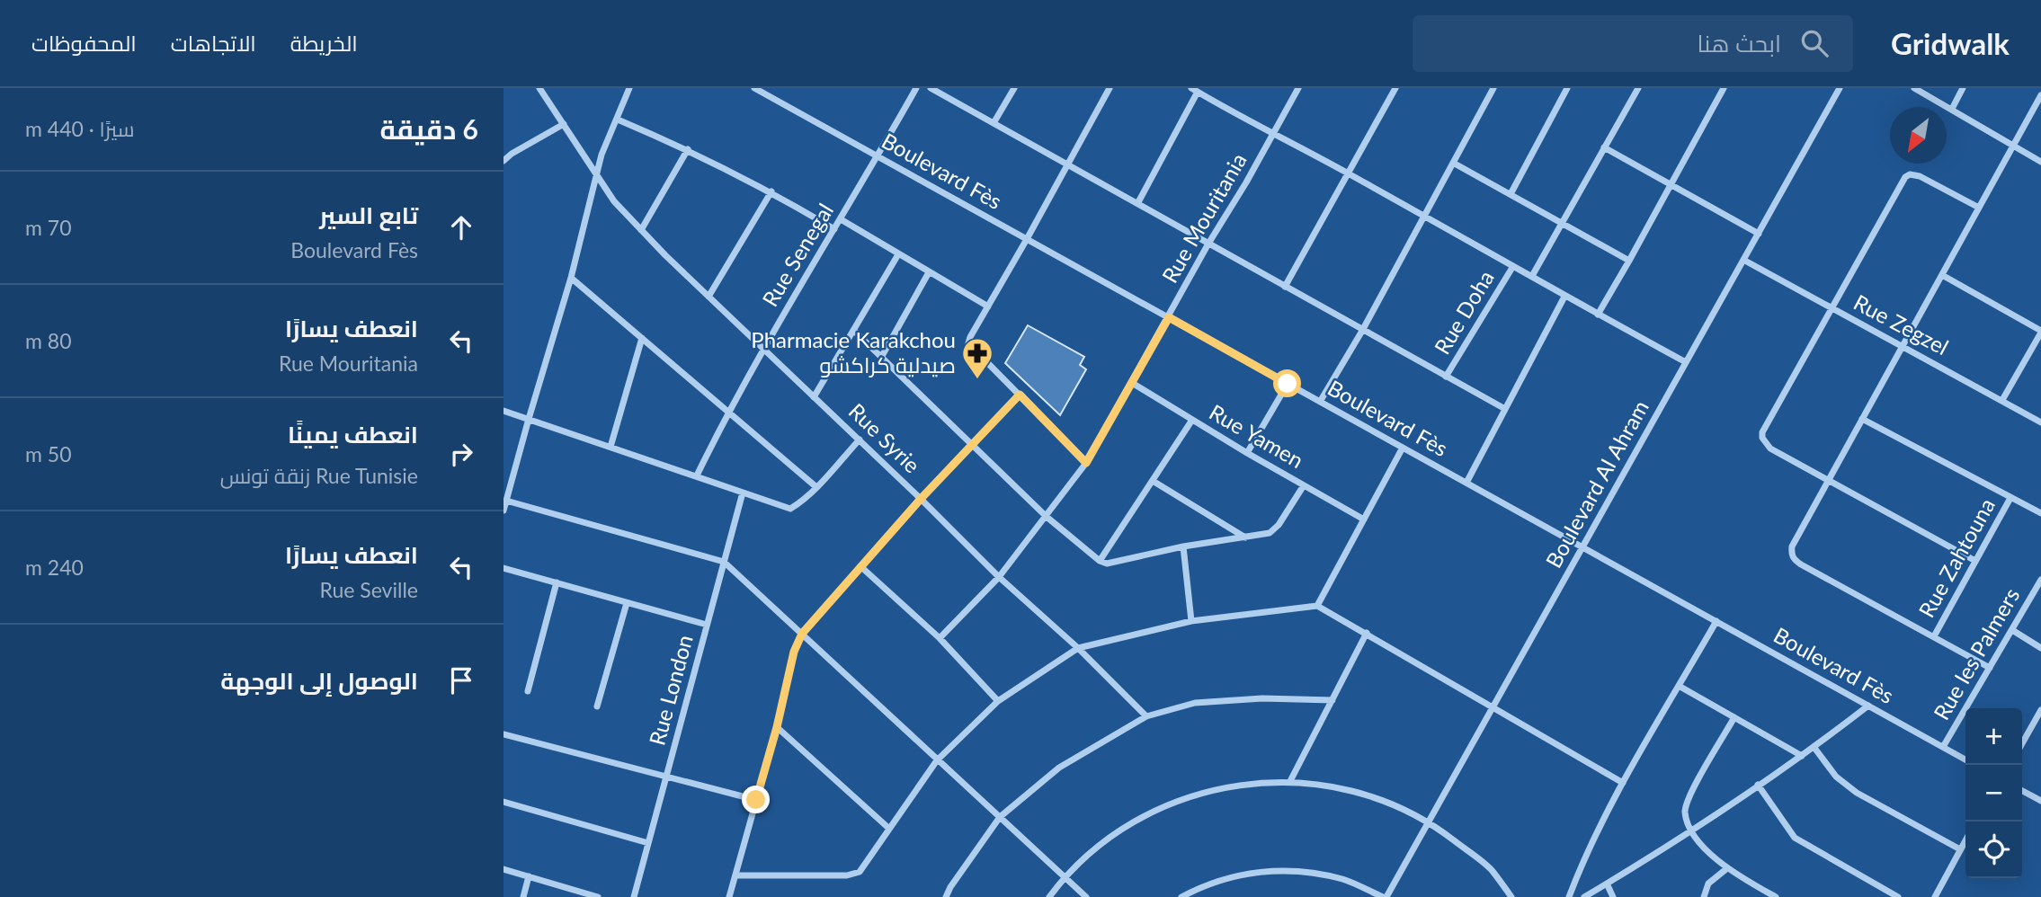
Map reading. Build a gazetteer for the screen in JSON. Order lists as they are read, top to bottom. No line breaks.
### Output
{"streets":{"street":["Boulevard Fès","Rue Mouritania","Rue Senegal","Rue Doha","Rue Zegzel","Rue Yamen","Rue Syrie","Boulevard Al Ahram","Rue Zahtouna","Rue les Palmers","Rue London"]},"crossings":[["Boulevard Fès","Rue Mouritania"],["Boulevard Fès","Rue Senegal"],["Boulevard Fès","Boulevard Al Ahram"],["Boulevard Fès","Rue les Palmers"],["Rue Mouritania","Rue Yamen"],["Rue Mouritania","Rue Syrie"],["Rue Senegal","Rue Syrie"],["Rue Zegzel","Boulevard Al Ahram"]],"places":{"pharmacy":["Pharmacie Karakchou صيدلية كراكشو"]},"north":"bottom left","page":{"header":"Gridwalk","search":"ابحث هنا","nav":["الخريطة","الاتجاهات","المحفوظات"],"heading":["6 دقيقة","سيرًا · 440 m"],"list":[["تابع السير","Boulevard Fès","70 m"],["انعطف يسارًا","Rue Mouritania","80 m"],["انعطف يمينًا","Rue Tunisie زنقة تونس","50 m"],["انعطف يسارًا","Rue Seville","240 m"],"الوصول إلى الوجهة"],"map_buttons":["+","−"]}}
